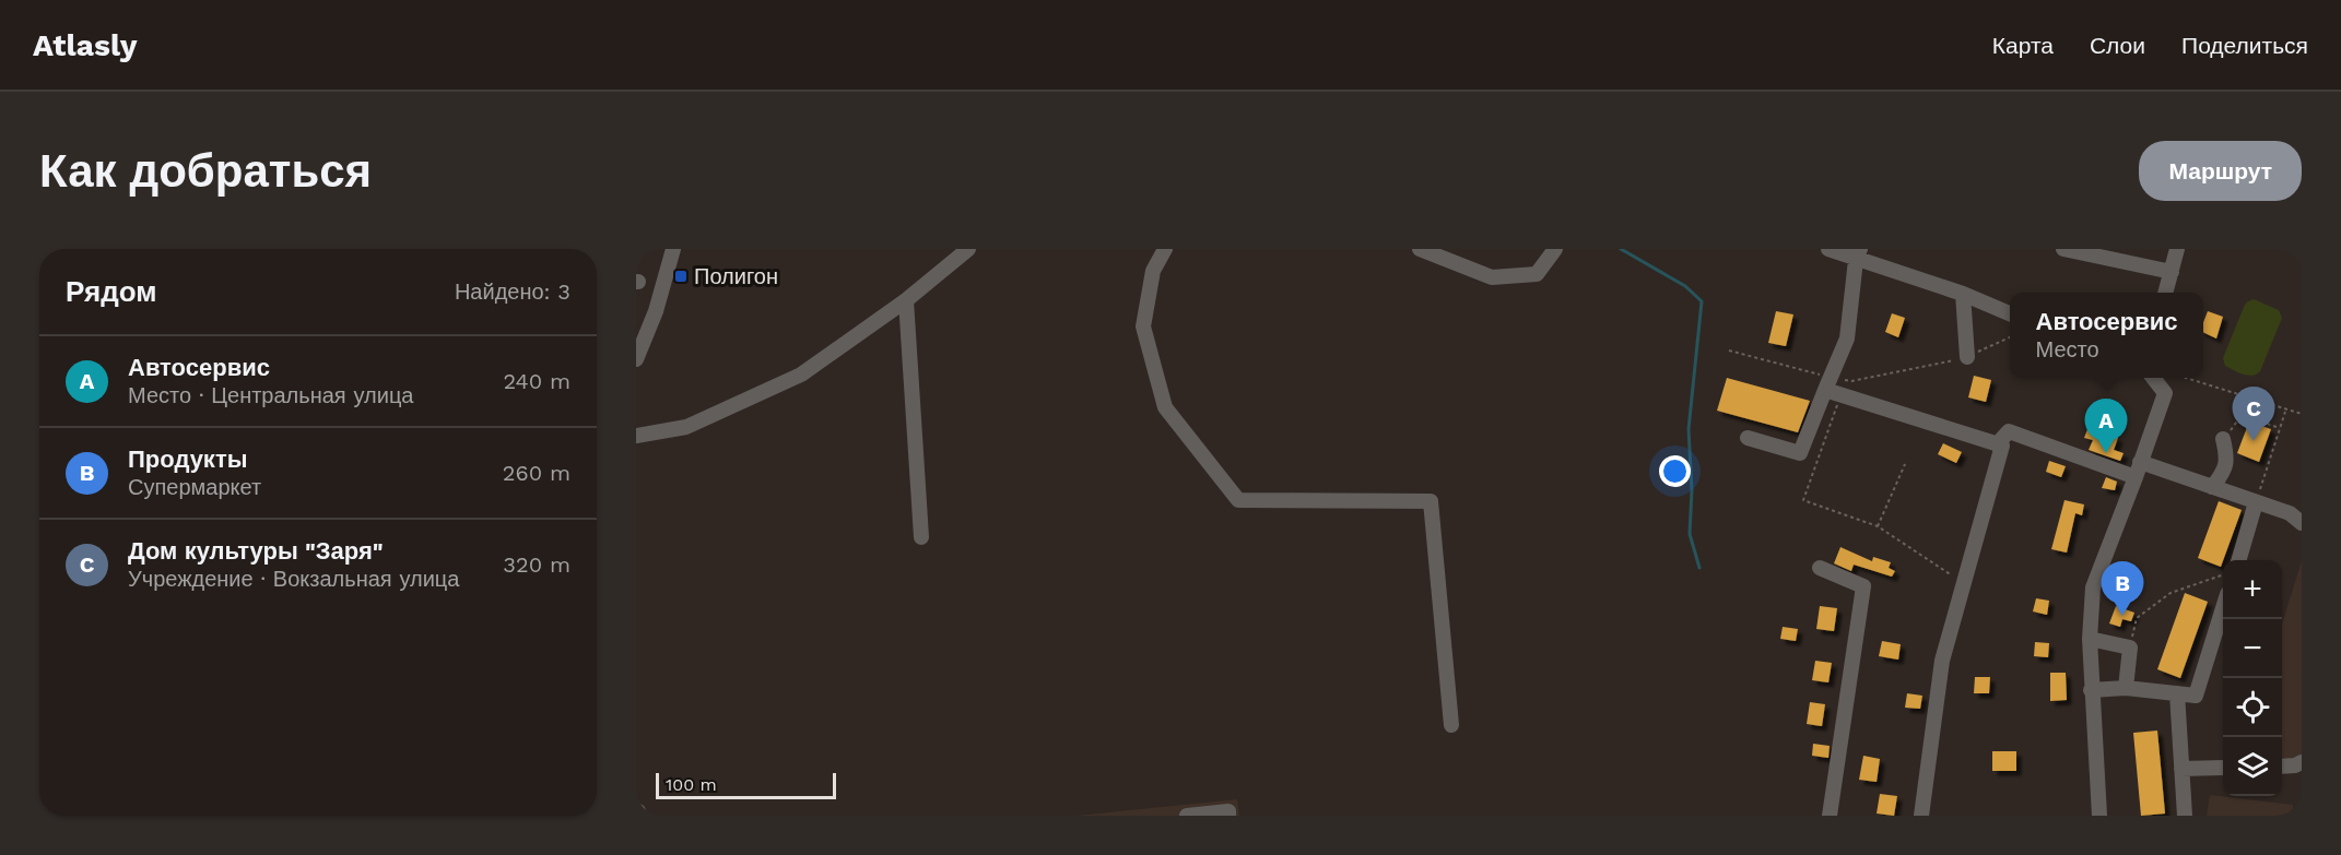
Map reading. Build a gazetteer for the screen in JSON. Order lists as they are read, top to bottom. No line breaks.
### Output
{"places":{"transit":["Полигон"]},"scale_bar":"100 m","page":{"header":"Atlasly","nav":["Карта","Слои","Поделиться"],"buttons":"Маршрут","title":"Как добраться","heading":["Рядом","Найдено: 3"],"popup":["Автосервис","Место"],"list":[{"mark":"A","name":"Автосервис","note":"Место · Центральная улица","value":"240 m"},{"mark":"B","name":"Продукты","note":"Супермаркет","value":"260 m"},{"mark":"C","name":"Дом культуры \"Заря\"","note":"Учреждение · Вокзальная улица","value":"320 m"}],"pins":["C","A","B"],"map_buttons":["+","−"],"scale":"100 m"}}
